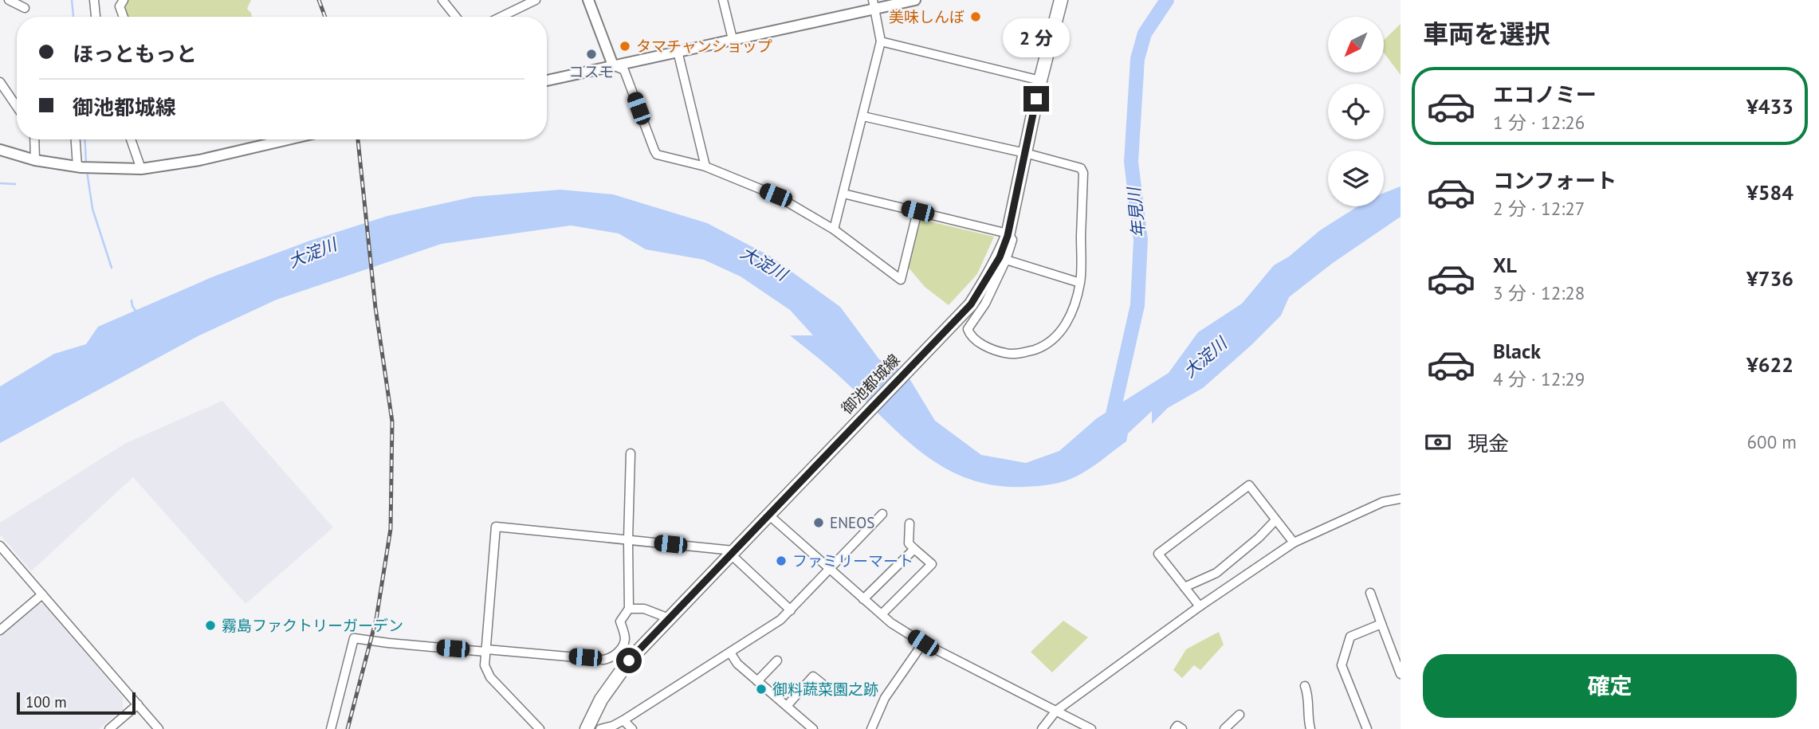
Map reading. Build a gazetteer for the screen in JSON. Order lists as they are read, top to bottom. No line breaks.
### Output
{"streets":{"main road":["御池都城線"]},"water":["年見川","大淀川"],"places":["美味しんぼ","タマチャンショップ","コスモ","ENEOS","ファミリーマート","霧島ファクトリーガーデン","御料蔬菜園之跡"],"scale_bar":"100 m","north":"bottom left","page":{"heading":"車両を選択","banner":["ほっともっと","御池都城線"],"bubble":"2 分","list":[{"name":"エコノミー","note":"1 分 · 12:26","value":"¥433"},{"name":"コンフォート","note":"2 分 · 12:27","value":"¥584"},{"name":"XL","note":"3 分 · 12:28","value":"¥736"},{"name":"Black","note":"4 分 · 12:29","value":"¥622"}],"pay":["現金","600 m"],"buttons":"確定","scale":"100 m"}}
